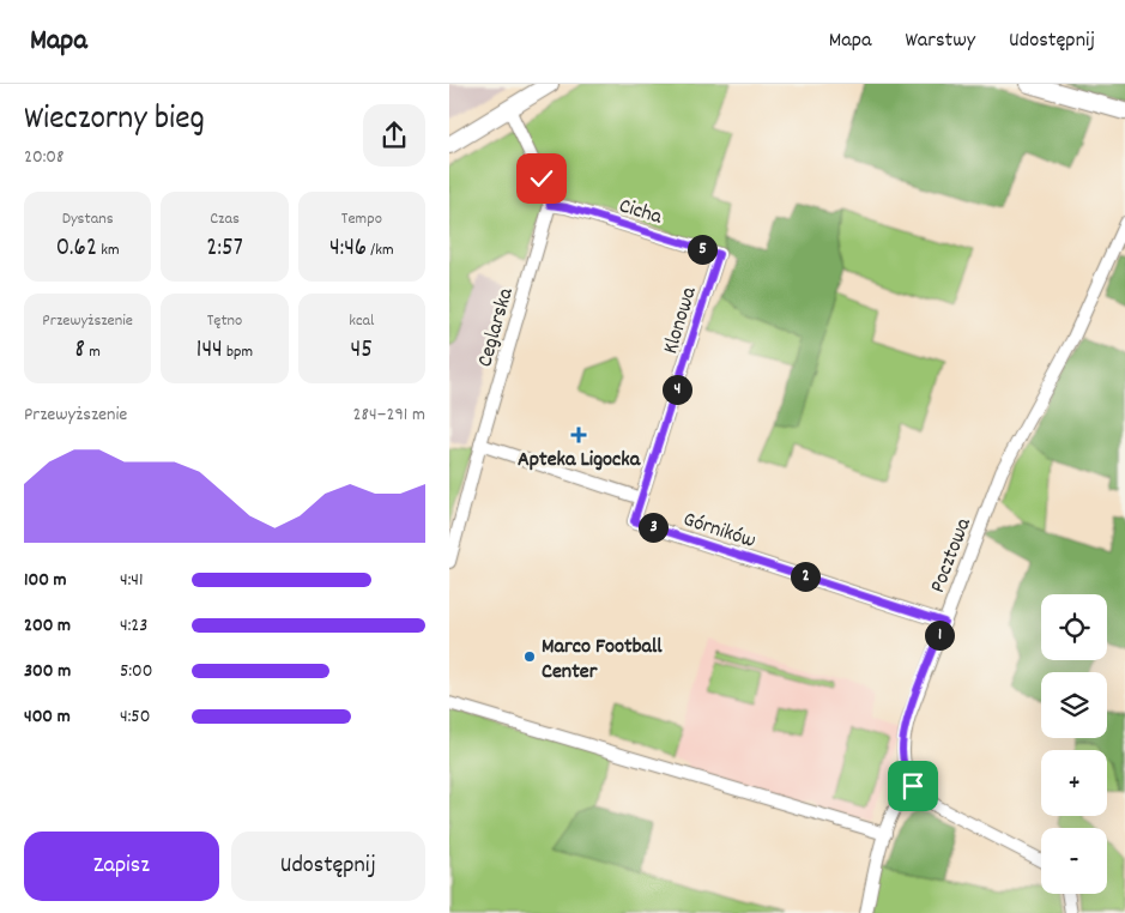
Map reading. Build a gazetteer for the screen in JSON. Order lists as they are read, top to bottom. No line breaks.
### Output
{"streets":{"street":["Cicha","Klonowa","Ceglarska","Górników","Pocztowa"]},"crossings":[["Cicha","Klonowa"],["Cicha","Ceglarska"],["Klonowa","Górników"],["Górników","Pocztowa"]],"places":{"health":["Apteka Ligocka"],"other":["Marco Football Center"]},"page":{"header":"Mapa","nav":["Mapa","Warstwy","Udostępnij"],"heading":["Wieczorny bieg","20:08"],"stats":[["Dystans","0.62 km"],["Czas","2:57"],["Tempo","4:46 /km"],["Przewyższenie","8 m"],["Tętno","144 bpm"],["kcal","45"]],"pins":["5","4","3","2","1"],"chart":["Przewyższenie","284–291 m"],"list":[{"name":"100 m","note":"4:41"},{"name":"200 m","note":"4:23"},{"name":"300 m","note":"5:00"},{"name":"400 m","note":"4:50"}],"map_buttons":["+","−"],"buttons":["Zapisz","Udostępnij"]}}
